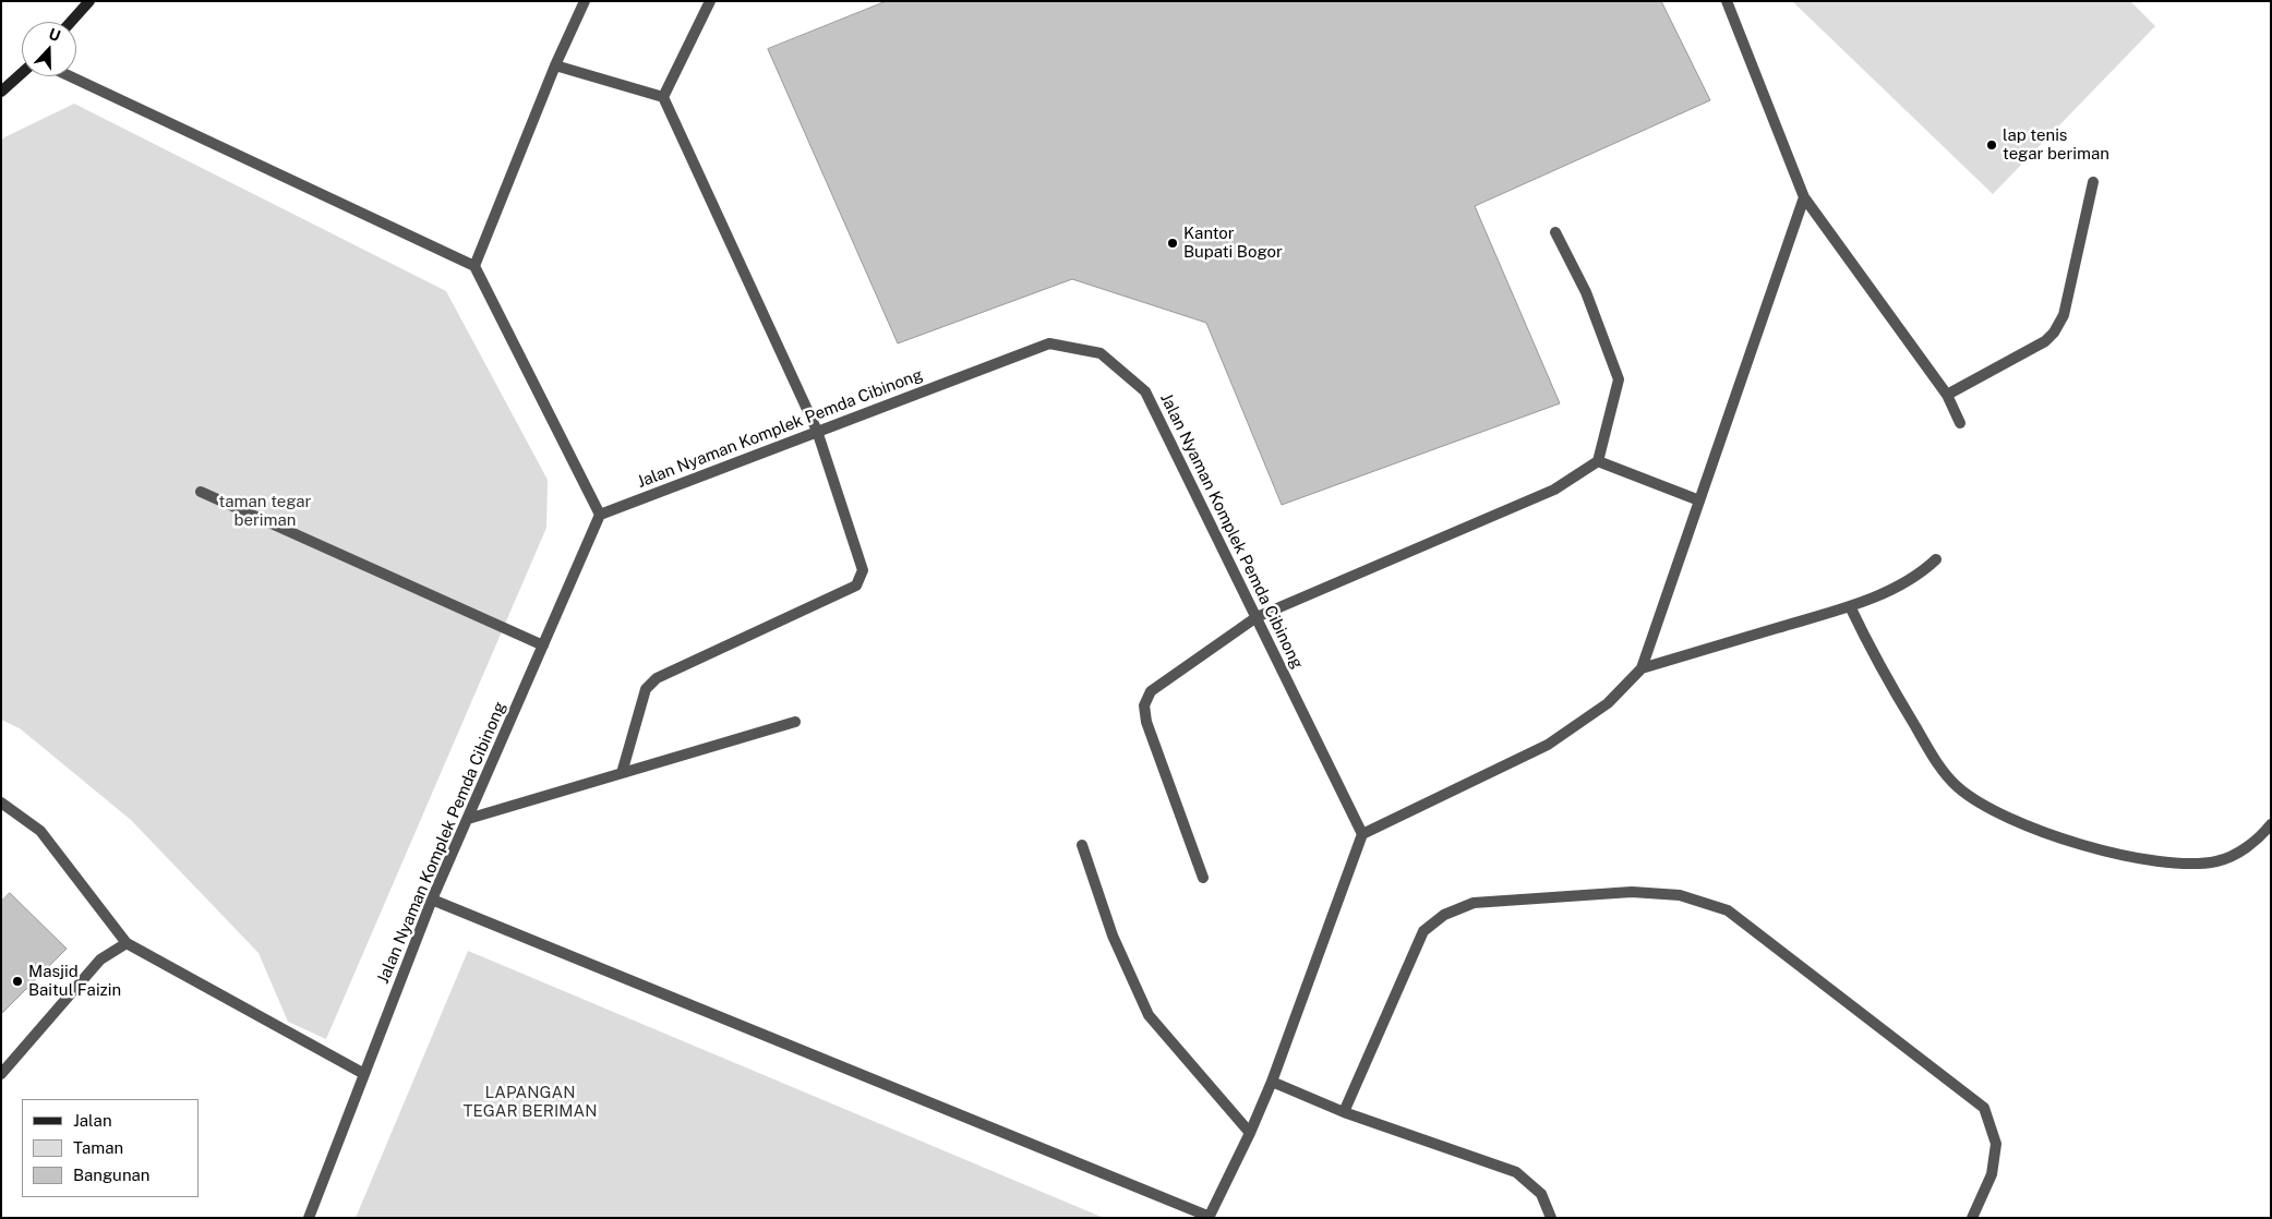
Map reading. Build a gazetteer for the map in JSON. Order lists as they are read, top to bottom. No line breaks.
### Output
{"streets":{"lane":["Jalan Nyaman Komplek Pemda Cibinong"]},"parks":["taman tegar beriman","LAPANGAN TEGAR BERIMAN"],"places":["lap tenis tegar beriman","Kantor Bupati Bogor","Masjid Baitul Faizin"],"legend":["Jalan","Taman","Bangunan"],"north":"top"}
